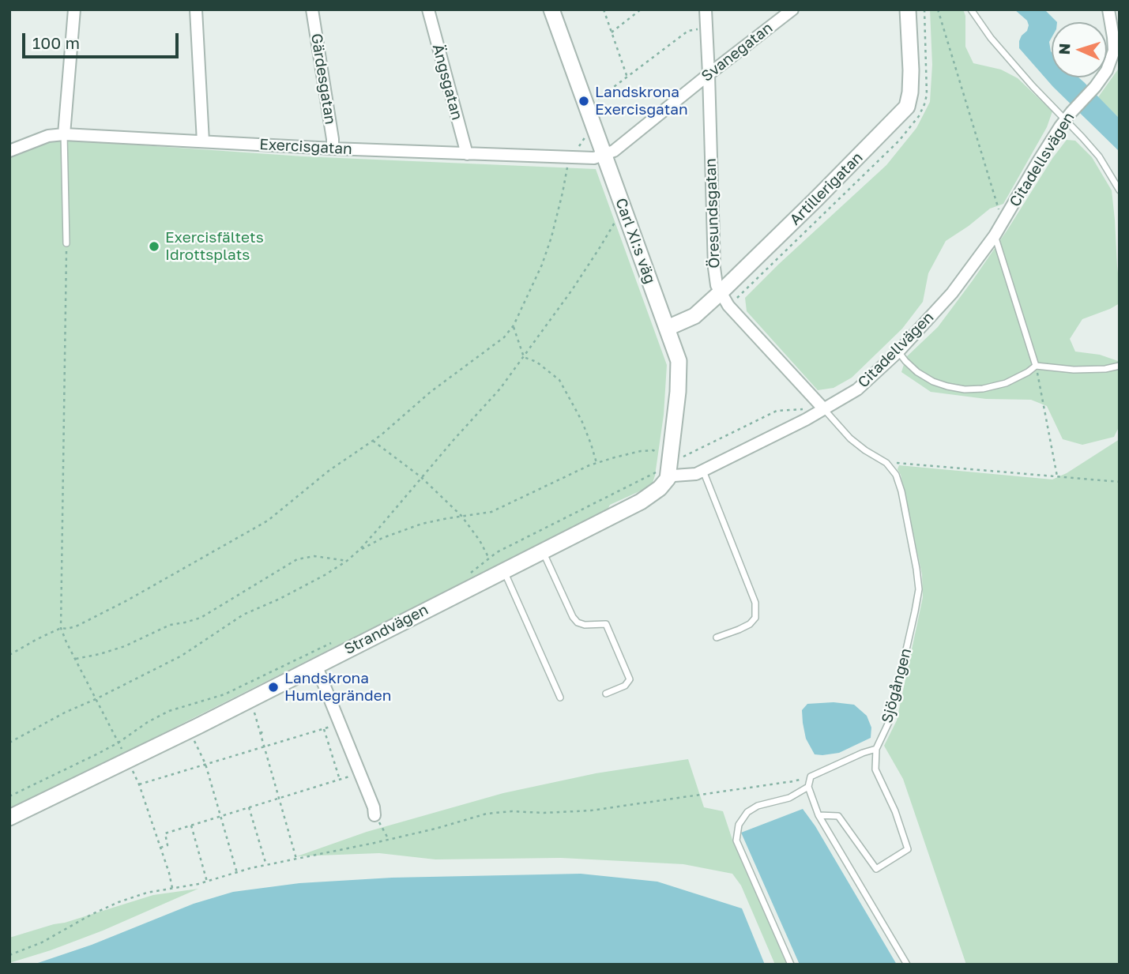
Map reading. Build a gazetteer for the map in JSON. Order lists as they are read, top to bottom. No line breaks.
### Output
{"streets":{"street":["Svanegatan","Gärdesgatan","Ängsgatan","Exercisgatan","Citadellsvägen","Artillerigatan","Öresundsgatan","Carl XI:s väg","Citadellvägen","Strandvägen"],"lane":["Sjögången"]},"crossings":[["Svanegatan","Exercisgatan"],["Svanegatan","Öresundsgatan"],["Svanegatan","Carl XI:s väg"],["Gärdesgatan","Exercisgatan"],["Ängsgatan","Exercisgatan"],["Exercisgatan","Carl XI:s väg"],["Citadellsvägen","Citadellvägen"],["Artillerigatan","Öresundsgatan"],["Artillerigatan","Carl XI:s väg"],["Öresundsgatan","Citadellvägen"],["Carl XI:s väg","Citadellvägen"],["Carl XI:s väg","Strandvägen"],["Citadellvägen","Strandvägen"]],"places":["Landskrona Exercisgatan","Exercisfältets Idrottsplats","Landskrona Humlegränden"],"scale_bar":"100 m","north":"left"}
